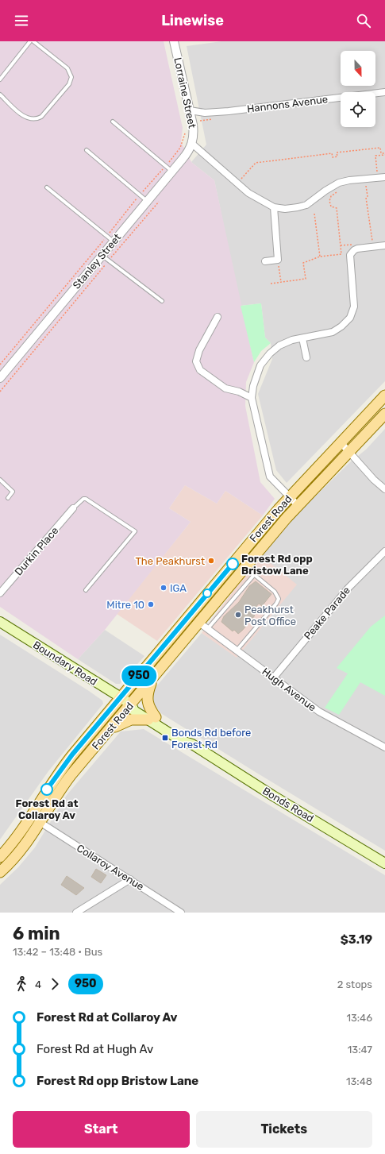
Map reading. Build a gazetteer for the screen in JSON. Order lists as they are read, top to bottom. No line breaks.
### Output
{"streets":{"main road":["Forest Road","Boundary Road","Bonds Road"],"street":["Lorraine Street","Hannons Avenue","Stanley Street","Durkin Place","Peake Parade","Hugh Avenue","Collaroy Avenue"]},"crossings":[["Lorraine Street","Hannons Avenue"],["Lorraine Street","Stanley Street"],["Forest Road","Boundary Road"],["Forest Road","Hugh Avenue"],["Forest Road","Bonds Road"],["Forest Road","Collaroy Avenue"],["Peake Parade","Hugh Avenue"],["Boundary Road","Bonds Road"]],"places":{"other":["The Peakhurst","Forest Rd opp Bristow Lane","IGA","Mitre 10","Peakhurst Post Office","Forest Rd at Collaroy Av"],"transit":["Bonds Rd before Forest Rd"]},"lines":["bus line 950"],"north":"bottom","page":{"header":"Linewise","on_map":"950","heading":["6 min","13:42 – 13:48 · Bus","$3.19"],"legs":["4","950","2 stops"],"list":[{"name":"Forest Rd at Collaroy Av","value":"13:46"},{"name":"Forest Rd at Hugh Av","value":"13:47"},{"name":"Forest Rd opp Bristow Lane","value":"13:48"}],"buttons":["Start","Tickets"]}}
